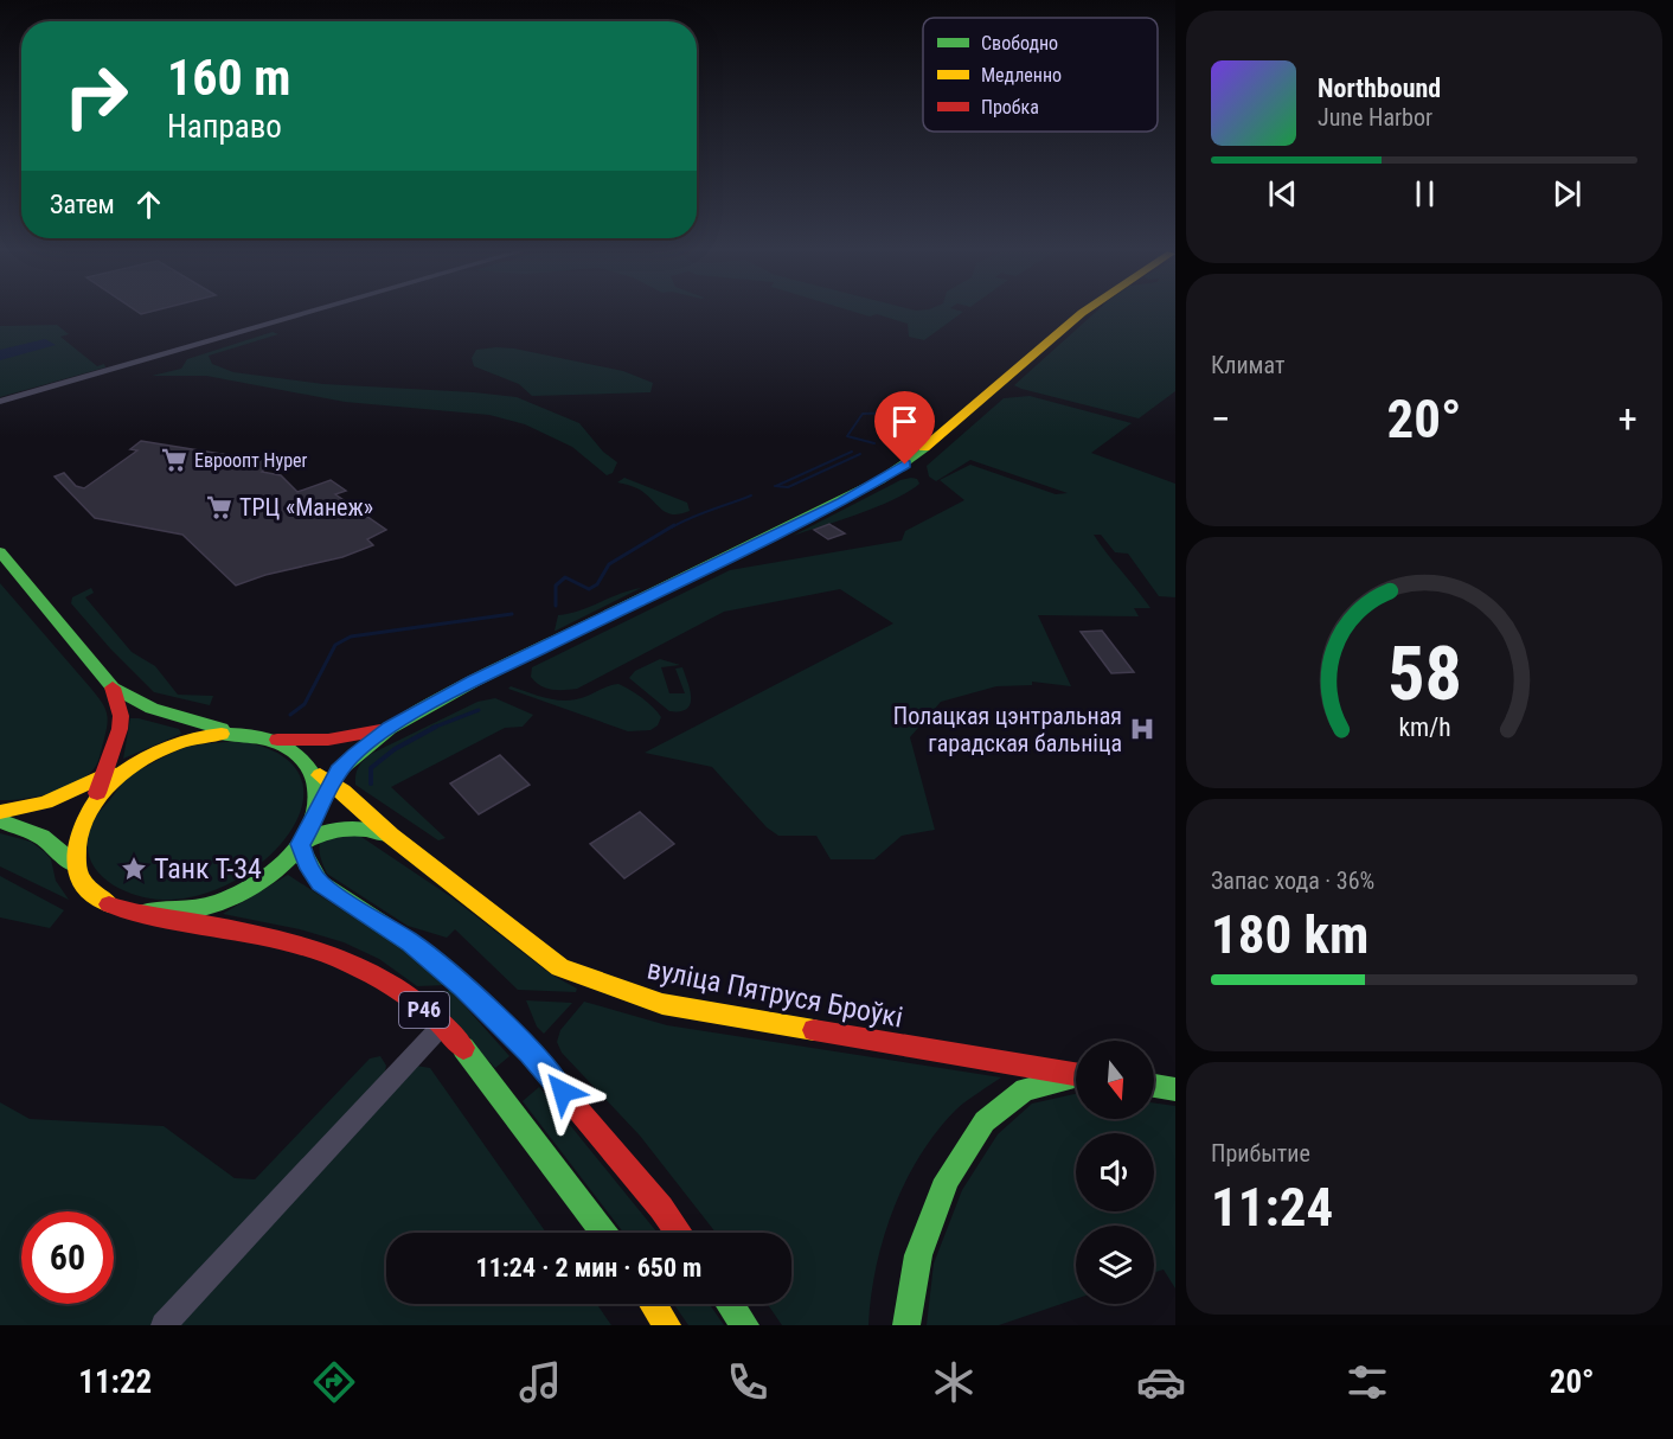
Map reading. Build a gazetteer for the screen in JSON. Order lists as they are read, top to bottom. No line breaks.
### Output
{"streets":{"main road":["вуліца Пятруся Броўкі","Р46"]},"crossings":[["вуліца Пятруся Броўкі","Р46"]],"places":{"supermarket":["Евроопт Hyper","ТРЦ «Манеж»"],"hospital":["Полацкая цэнтральная гарадская бальніца"],"place":["Танк Т-34"]},"legend":["Свободно","Медленно","Пробка"],"north":"bottom","page":{"turn":["160 m","Направо"],"song":["Northbound","June Harbor"],"then":"Затем","tile":["Климат",["Запас хода · 36%","180 km"],["Прибытие","11:24"]],"heat":["−","20°","+"],"limit":"60","trip":"11:24 · 2 мин · 650 m","tabs":["11:22","20°"],"gauge":["58","km/h"]}}
